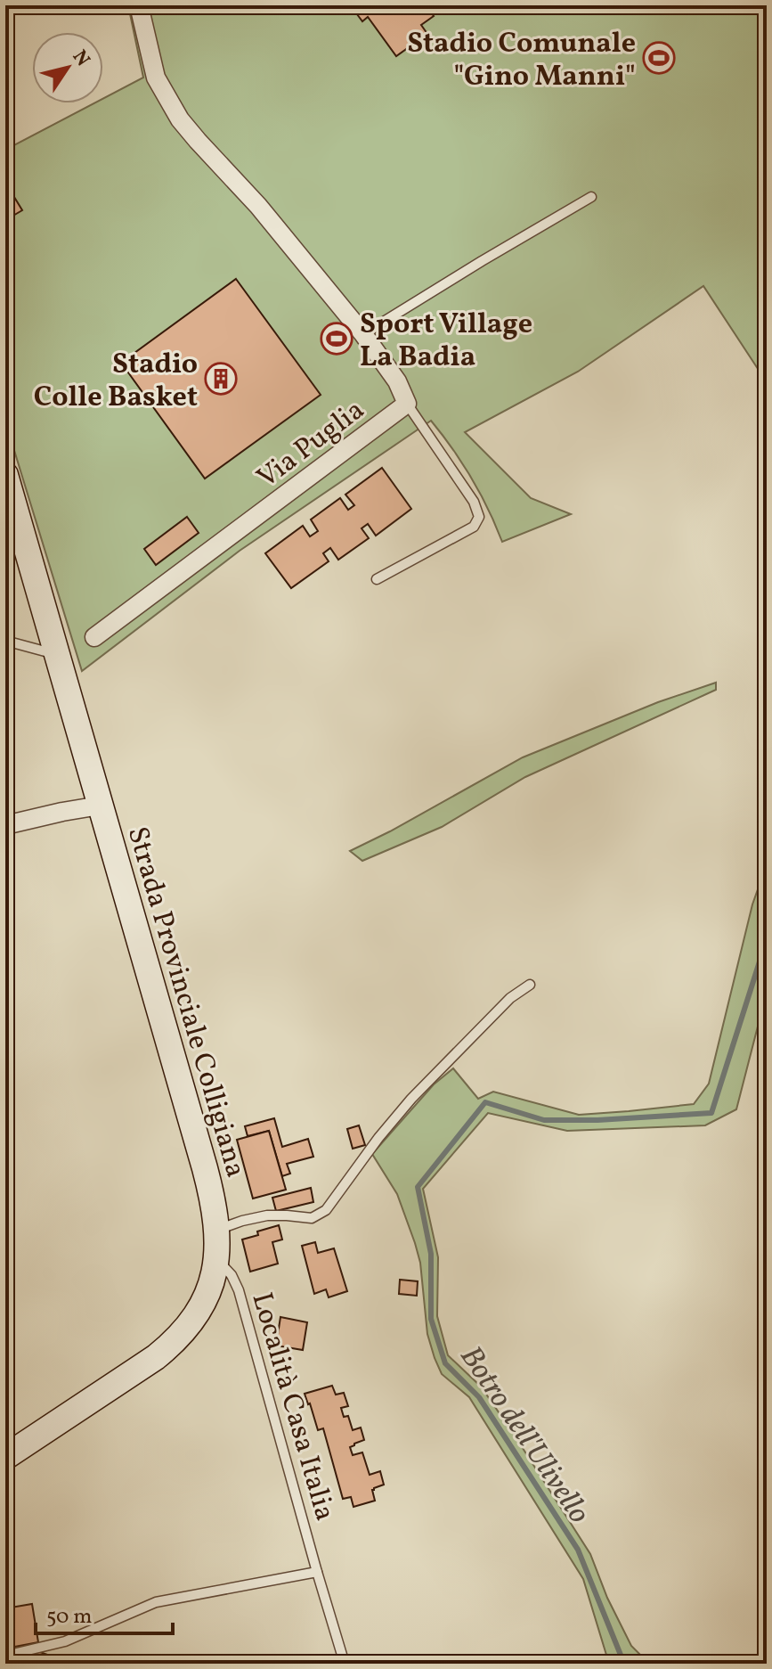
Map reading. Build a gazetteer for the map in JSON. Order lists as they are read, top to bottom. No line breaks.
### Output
{"streets":{"main road":["Strada Provinciale Colligiana"],"street":["Via Puglia"],"lane":["Località Casa Italia"]},"crossings":[["Strada Provinciale Colligiana","Località Casa Italia"]],"water":["Botro dell'Ulivello"],"places":{"sports":["Stadio Comunale \"Gino Manni\"","Sport Village La Badia"],"building":["Stadio Colle Basket"]},"scale_bar":"50 m","north":"top right"}
